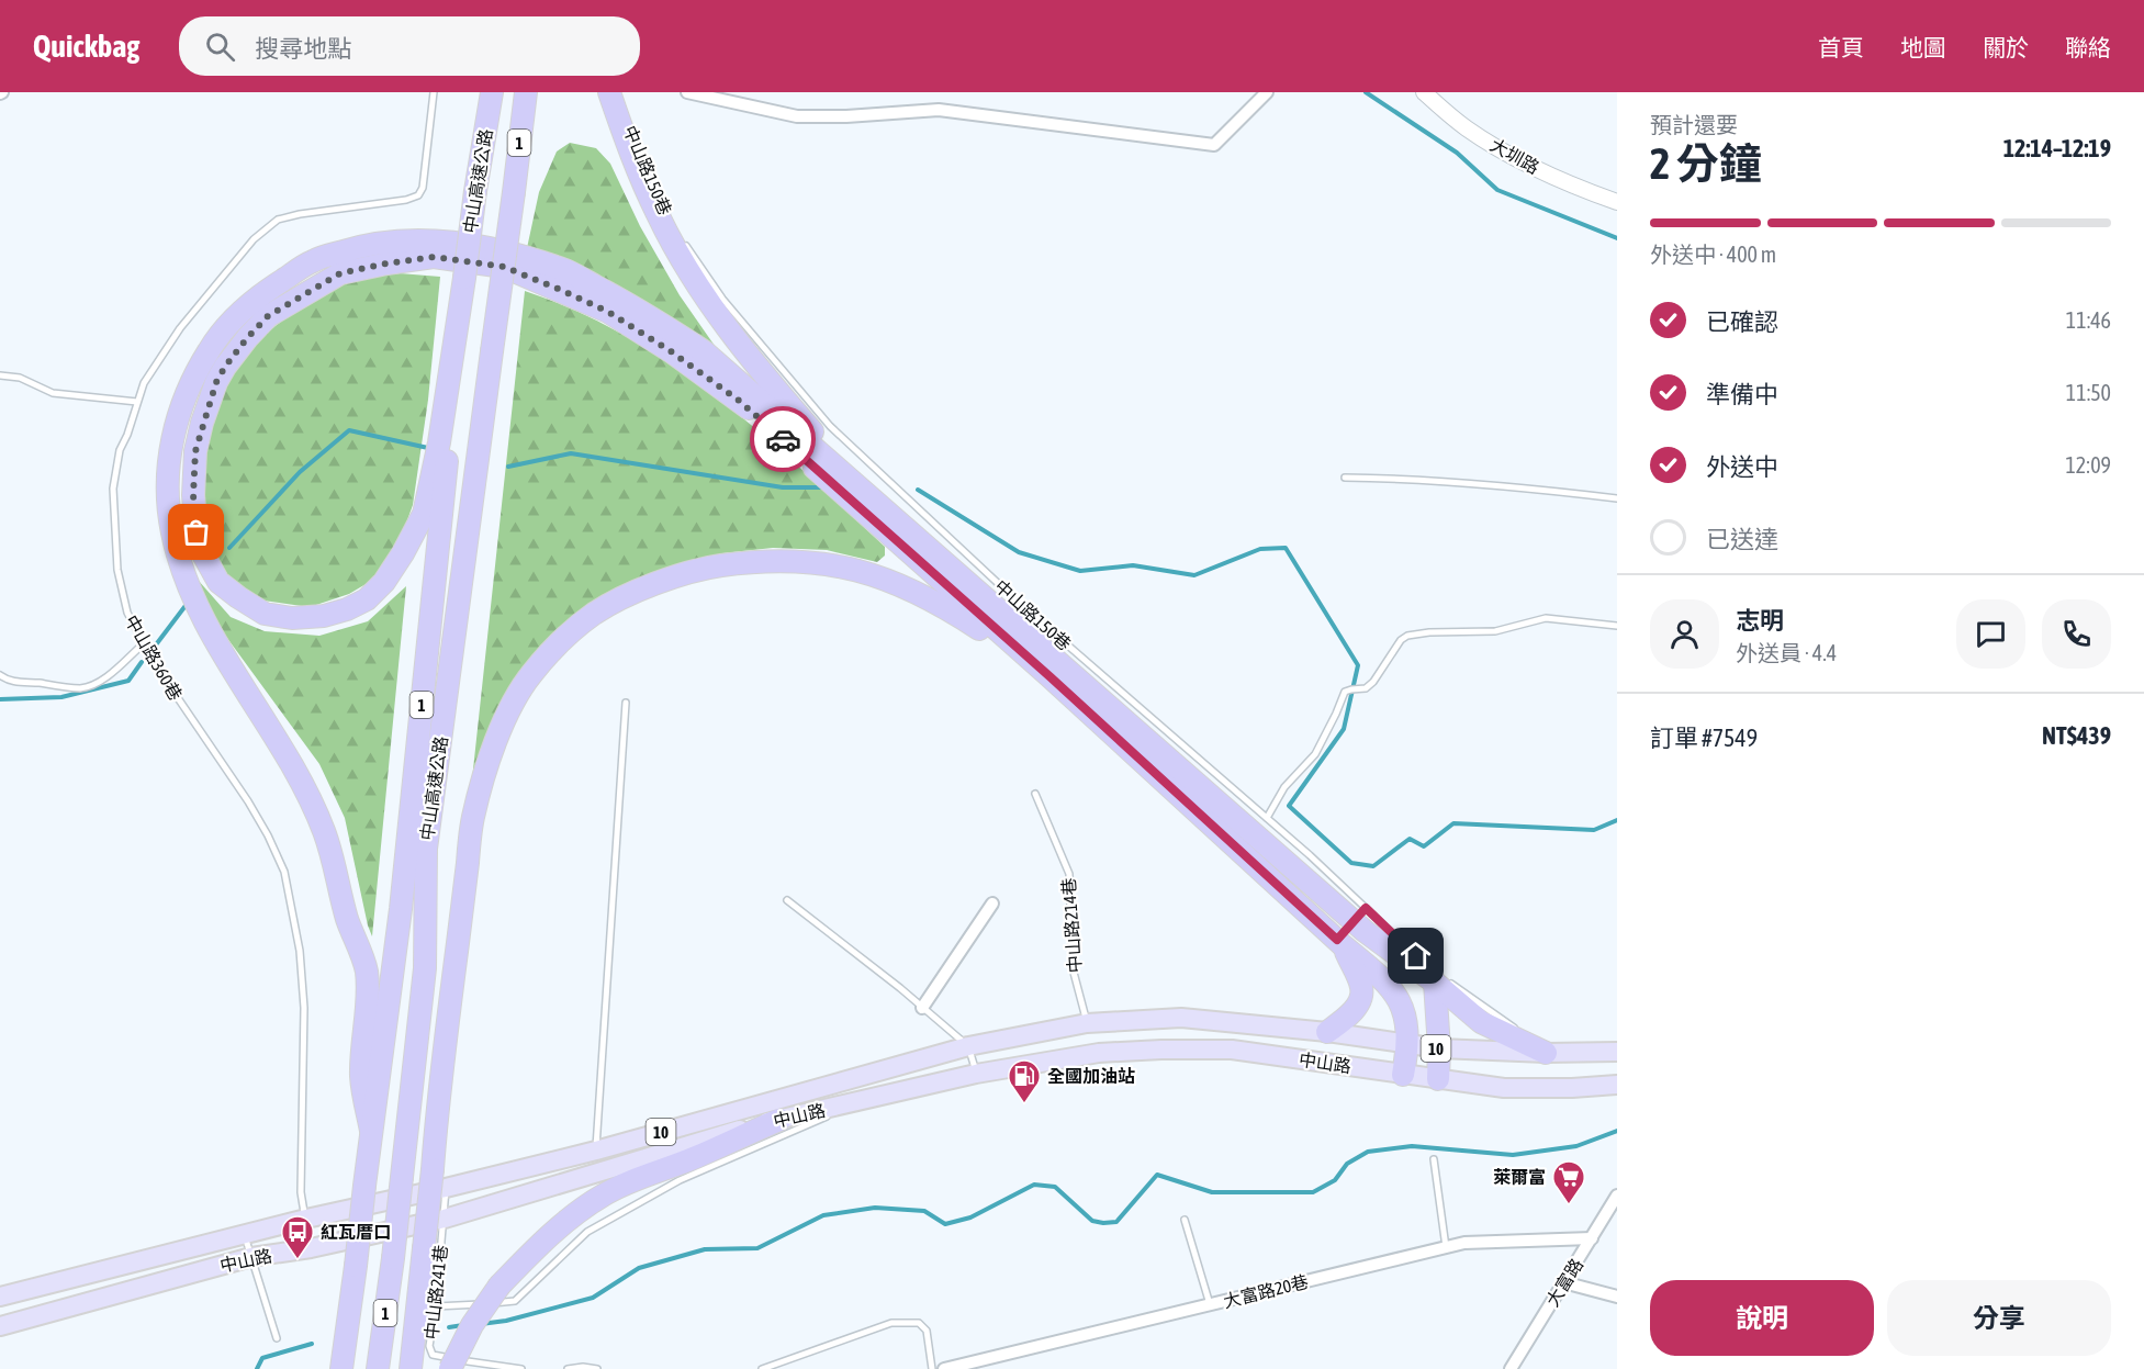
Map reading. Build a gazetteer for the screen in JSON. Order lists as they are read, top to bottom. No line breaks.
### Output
{"streets":{"highway":["1","中山高速公路"],"main road":["10","中山路"],"street":["大圳路","大富路","大富路20巷"],"lane":["中山路150巷","中山路360巷","中山路214巷","中山路241巷"]},"crossings":[["中山路360巷","中山路"],["中山路214巷","中山路"],["中山路","中山路241巷"],["大富路","大富路20巷"]],"places":{"fuel station":["全國加油站"],"supermarket":["萊爾富"],"bus stop":["紅瓦厝口"]},"page":{"header":"Quickbag","search":"搜尋地點","nav":["首頁","地圖","關於","聯絡"],"heading":["2 分鐘","預計還要","12:14–12:19"],"panel":["志明","外送員 · 4.4","訂單 #7549","NT$439"],"bar":"外送中 · 400 m","list":[["已確認","11:46"],["準備中","11:50"],["外送中","12:09"],"已送達"],"buttons":["說明","分享"]}}
